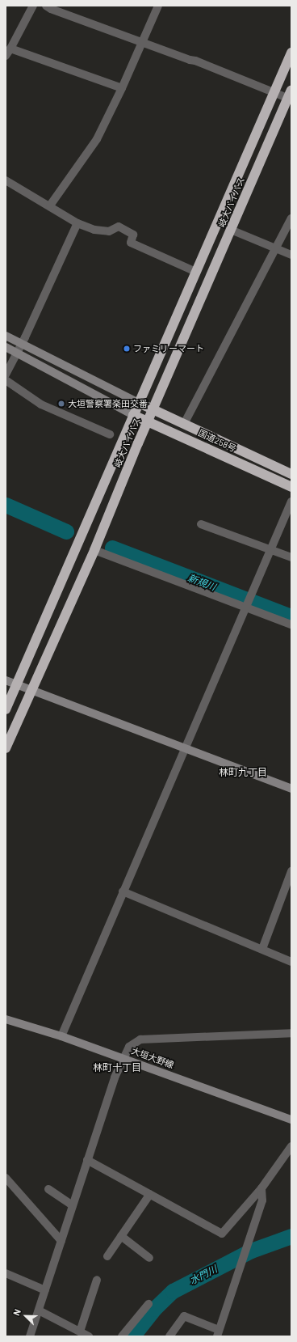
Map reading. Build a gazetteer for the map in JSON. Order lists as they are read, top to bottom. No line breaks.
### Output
{"streets":{"highway":["岐大バイパス","国道258号"],"main road":["大垣大野線"]},"crossings":[["岐大バイパス","国道258号"]],"districts":["林町九丁目","林町十丁目"],"water":["新規川","水門川"],"places":["ファミリーマート","大垣警察署楽田交番"],"north":"top left"}
